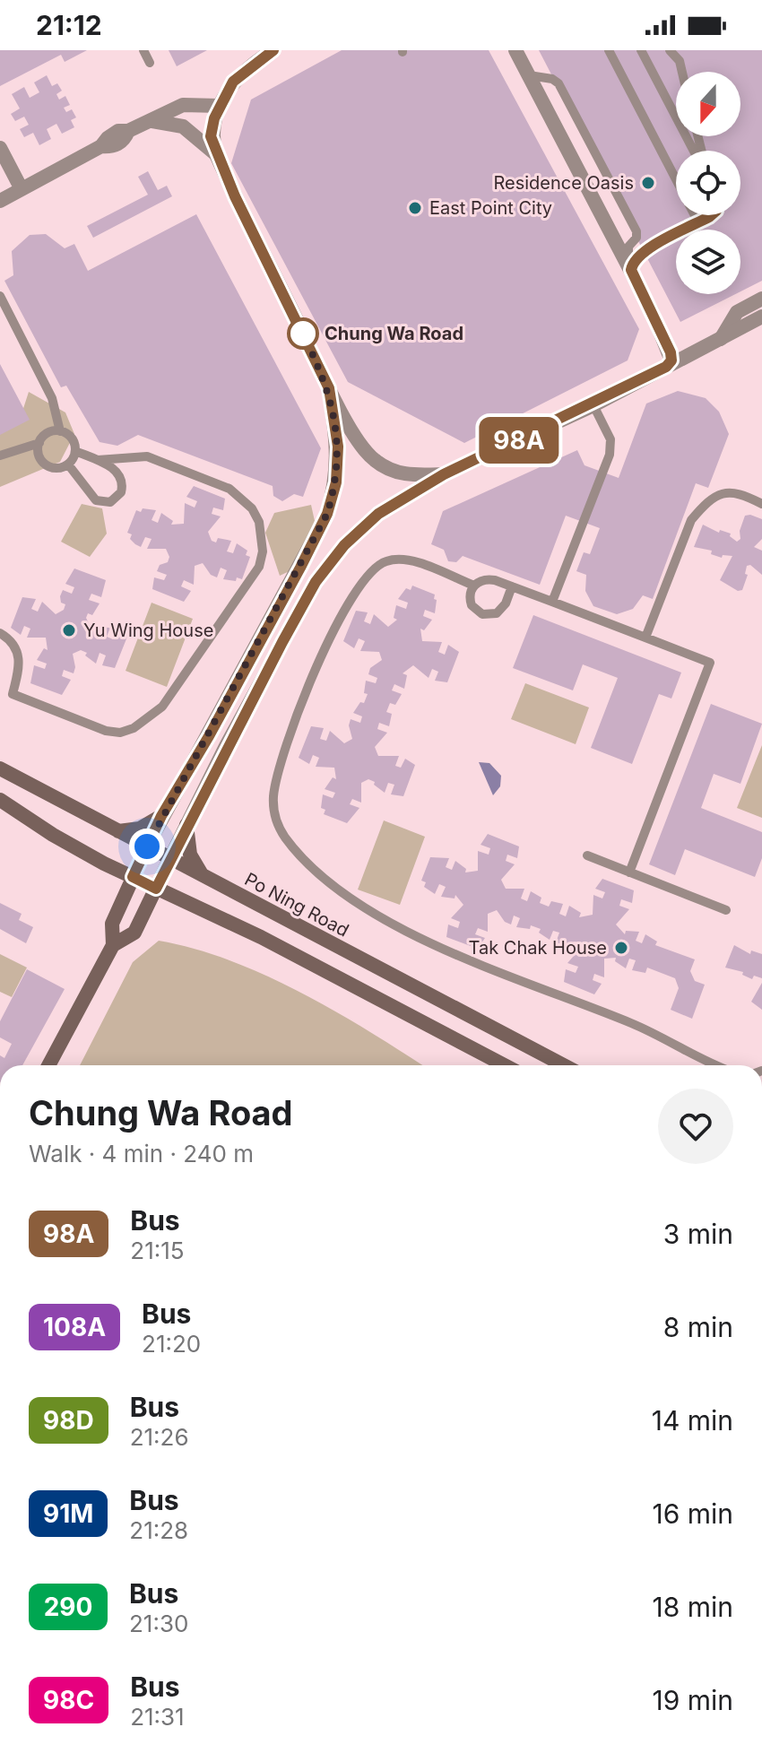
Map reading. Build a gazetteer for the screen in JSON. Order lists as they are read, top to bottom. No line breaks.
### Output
{"streets":{"main road":["Po Ning Road"]},"places":["Residence Oasis","East Point City","Chung Wa Road","Yu Wing House","Tak Chak House"],"lines":["bus line 98A"],"north":"bottom","page":{"status":"21:12","on_map":"98A","heading":["Chung Wa Road","Walk · 4 min · 240 m"],"list":[{"mark":"98A","name":"Bus","note":"21:15","value":"3 min"},{"mark":"108A","name":"Bus","note":"21:20","value":"8 min"},{"mark":"98D","name":"Bus","note":"21:26","value":"14 min"},{"mark":"91M","name":"Bus","note":"21:28","value":"16 min"},{"mark":"290","name":"Bus","note":"21:30","value":"18 min"},{"mark":"98C","name":"Bus","note":"21:31","value":"19 min"}]}}
